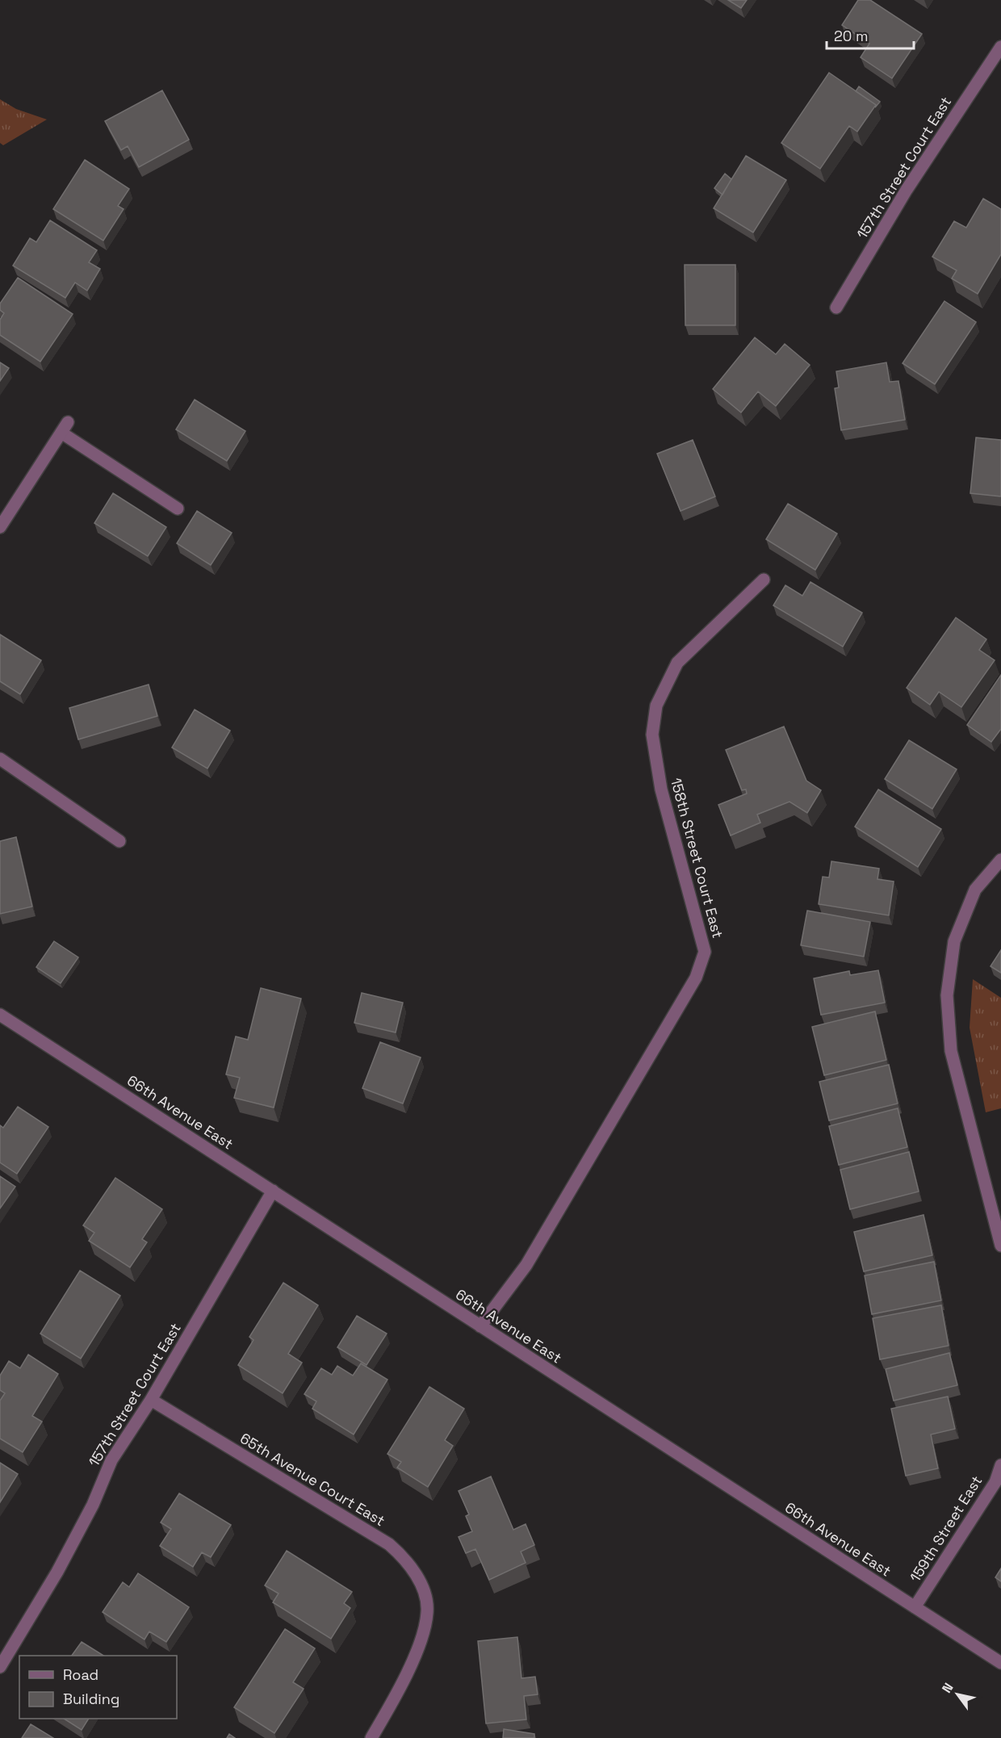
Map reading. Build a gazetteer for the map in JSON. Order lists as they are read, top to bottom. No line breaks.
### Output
{"streets":{"street":["157th Street Court East","158th Street Court East","66th Avenue East","65th Avenue Court East","159th Street East"]},"crossings":[["157th Street Court East","66th Avenue East"],["157th Street Court East","65th Avenue Court East"],["158th Street Court East","66th Avenue East"],["66th Avenue East","159th Street East"]],"legend":["Road","Building"],"scale_bar":"20 m","north":"top left"}
